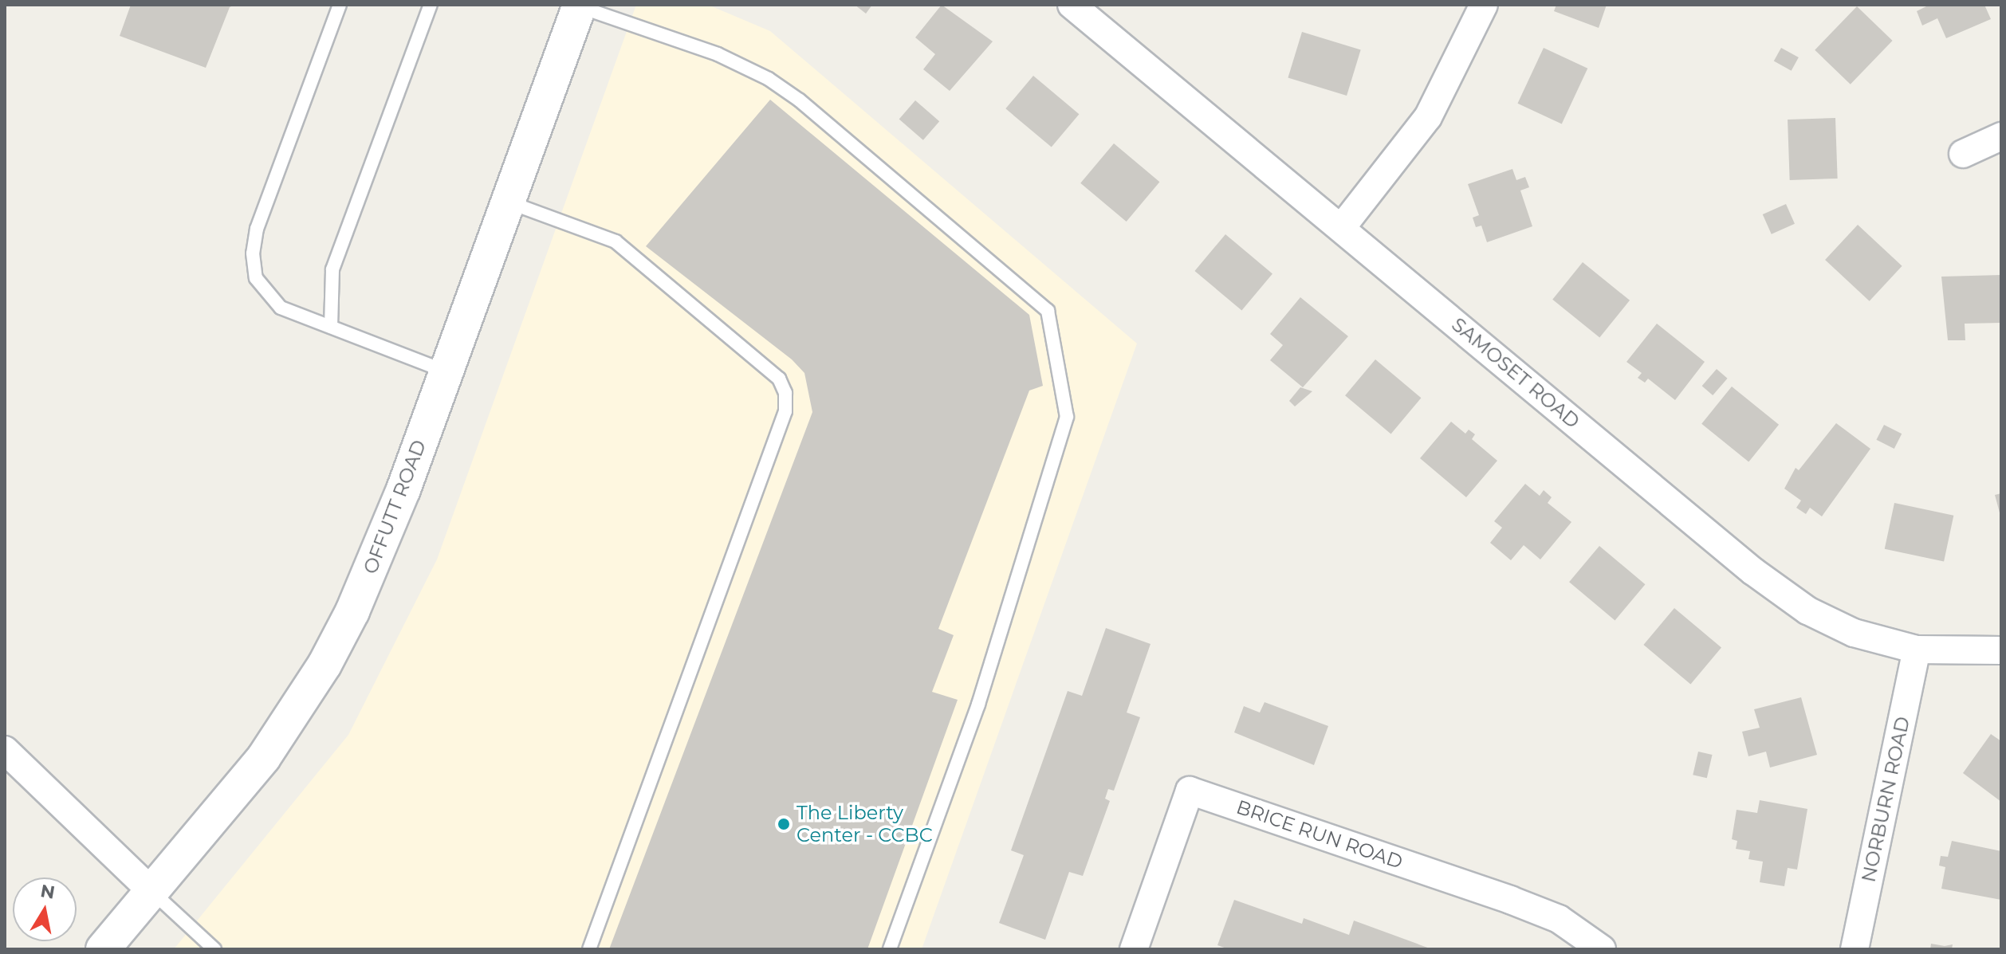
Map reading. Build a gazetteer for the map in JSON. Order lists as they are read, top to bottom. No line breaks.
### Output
{"streets":{"street":["SAMOSET ROAD","OFFUTT ROAD","NORBURN ROAD","BRICE RUN ROAD"]},"crossings":[["SAMOSET ROAD","NORBURN ROAD"]],"places":["The Liberty Center - CCBC"],"north":"top"}
